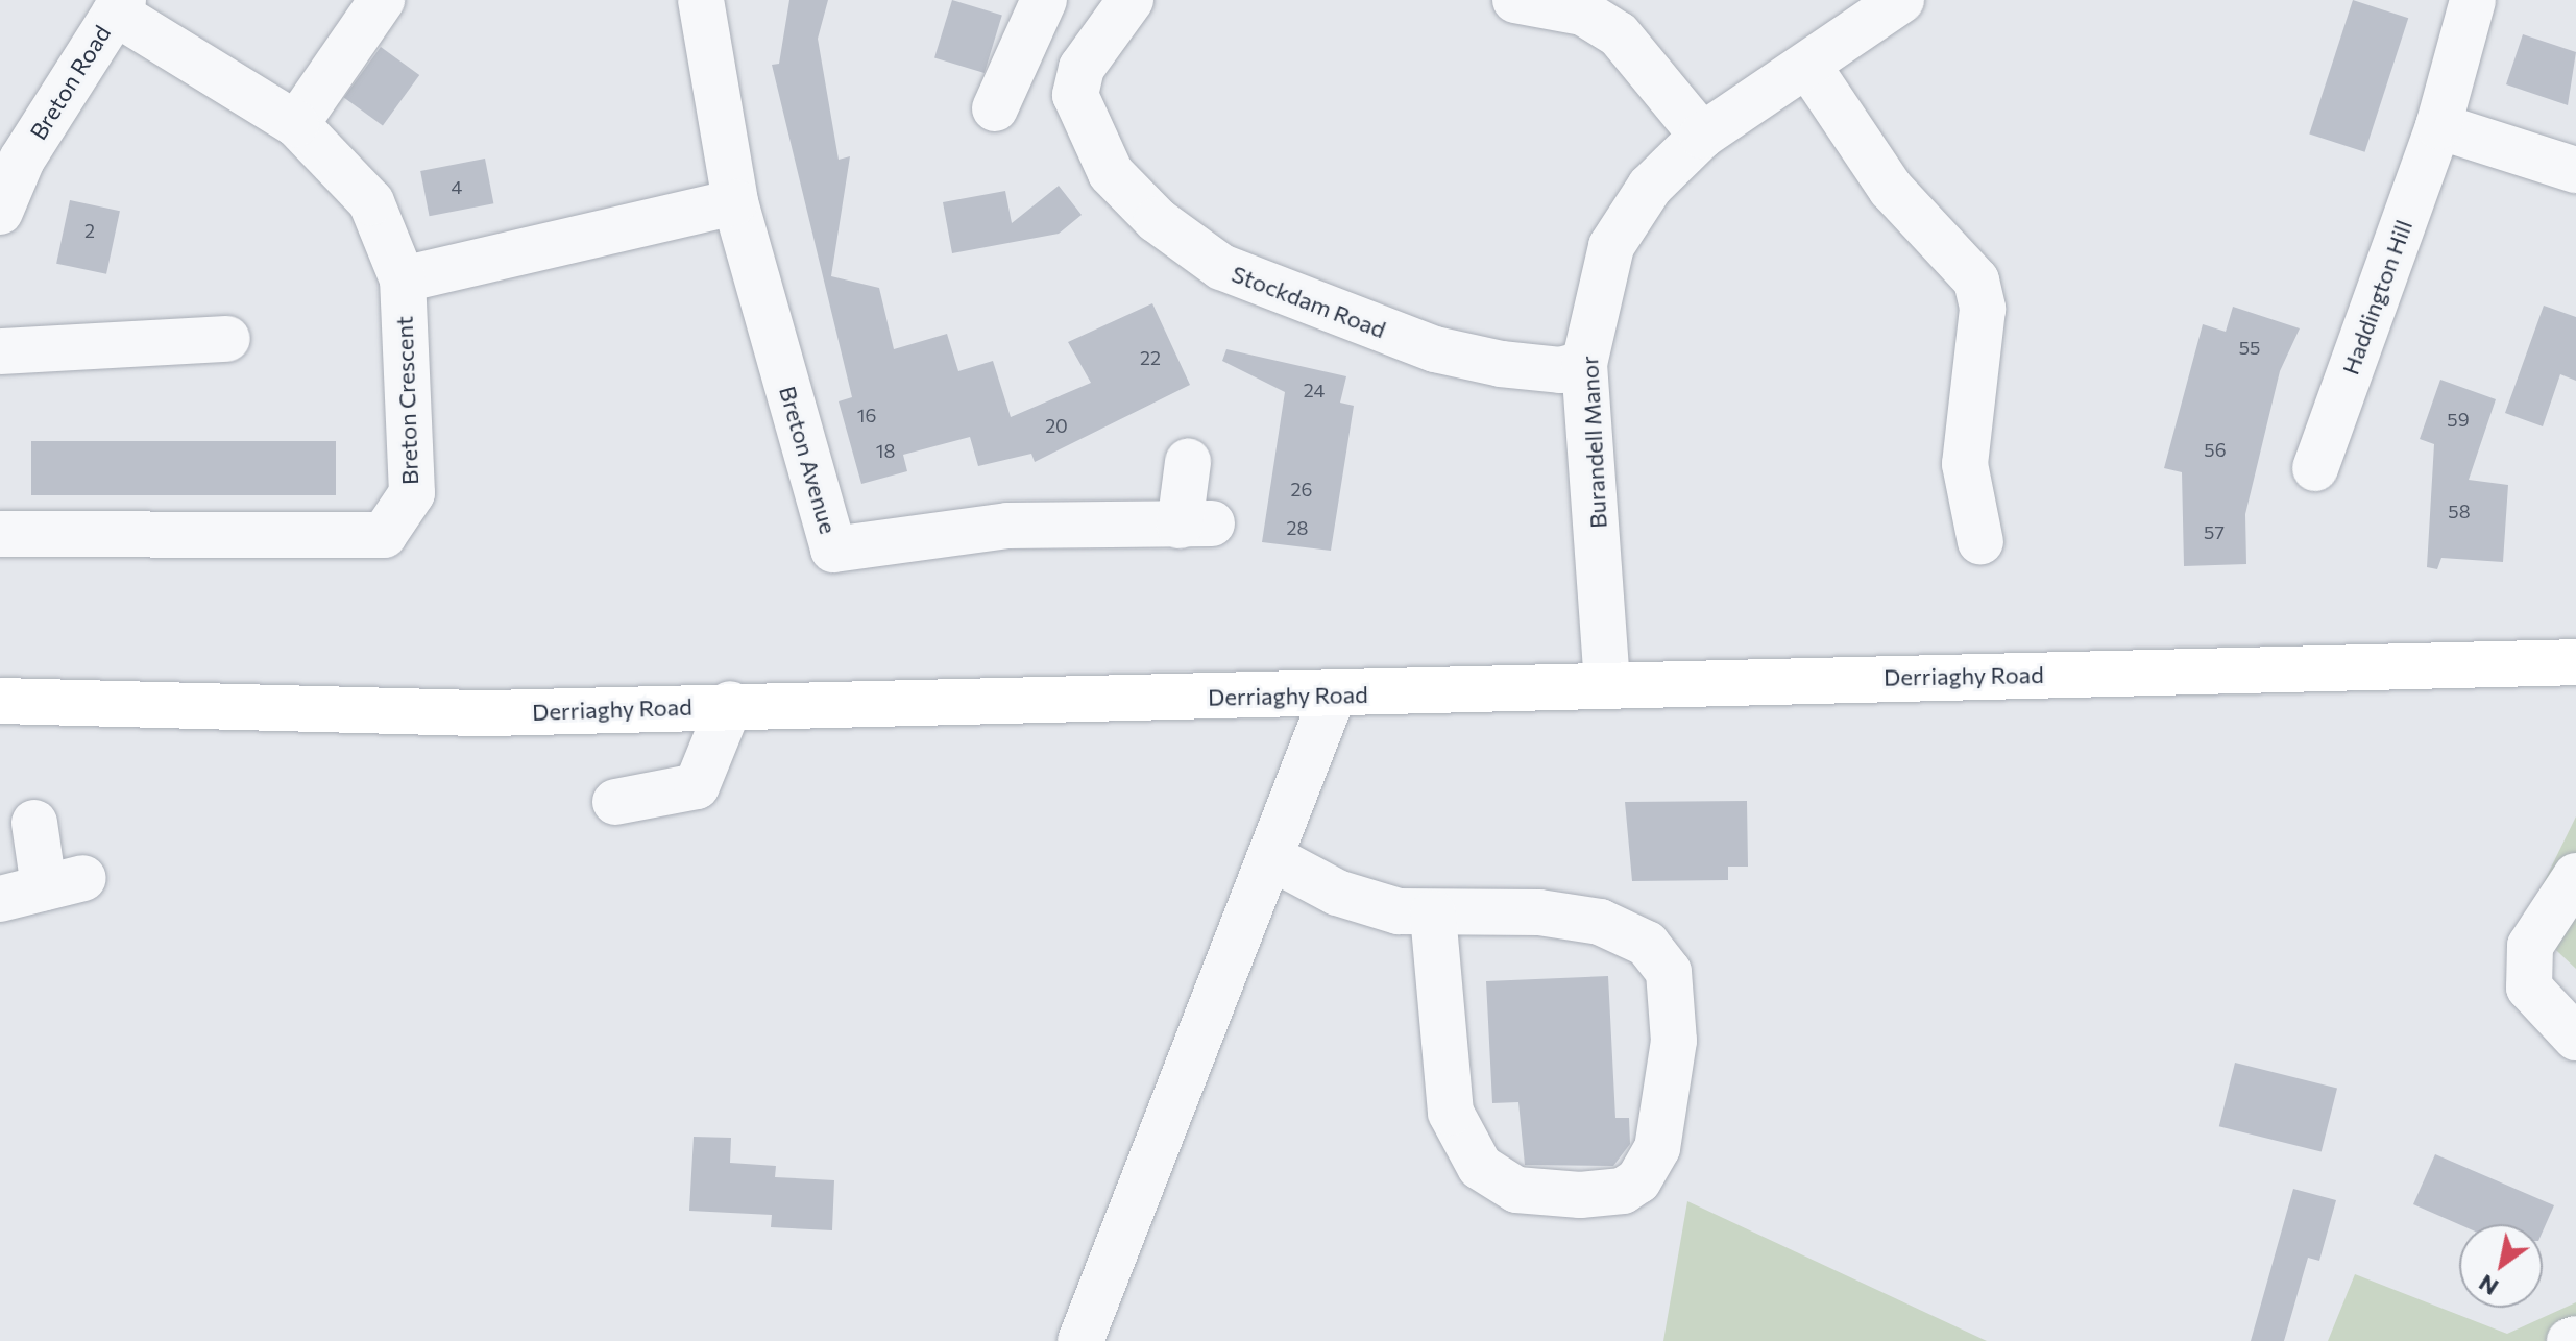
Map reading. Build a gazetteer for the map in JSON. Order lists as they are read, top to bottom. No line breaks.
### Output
{"streets":{"main road":["Derriaghy Road"],"street":["Breton Road","Haddington Hill","Stockdam Road","Breton Crescent","Burandell Manor","Breton Avenue"]},"crossings":[["Breton Road","Breton Crescent"],["Stockdam Road","Burandell Manor"],["Burandell Manor","Derriaghy Road"]],"house_numbers":["4","2","55","22","24","16","59","20","56","18","26","58","28","57"],"north":"bottom left"}
